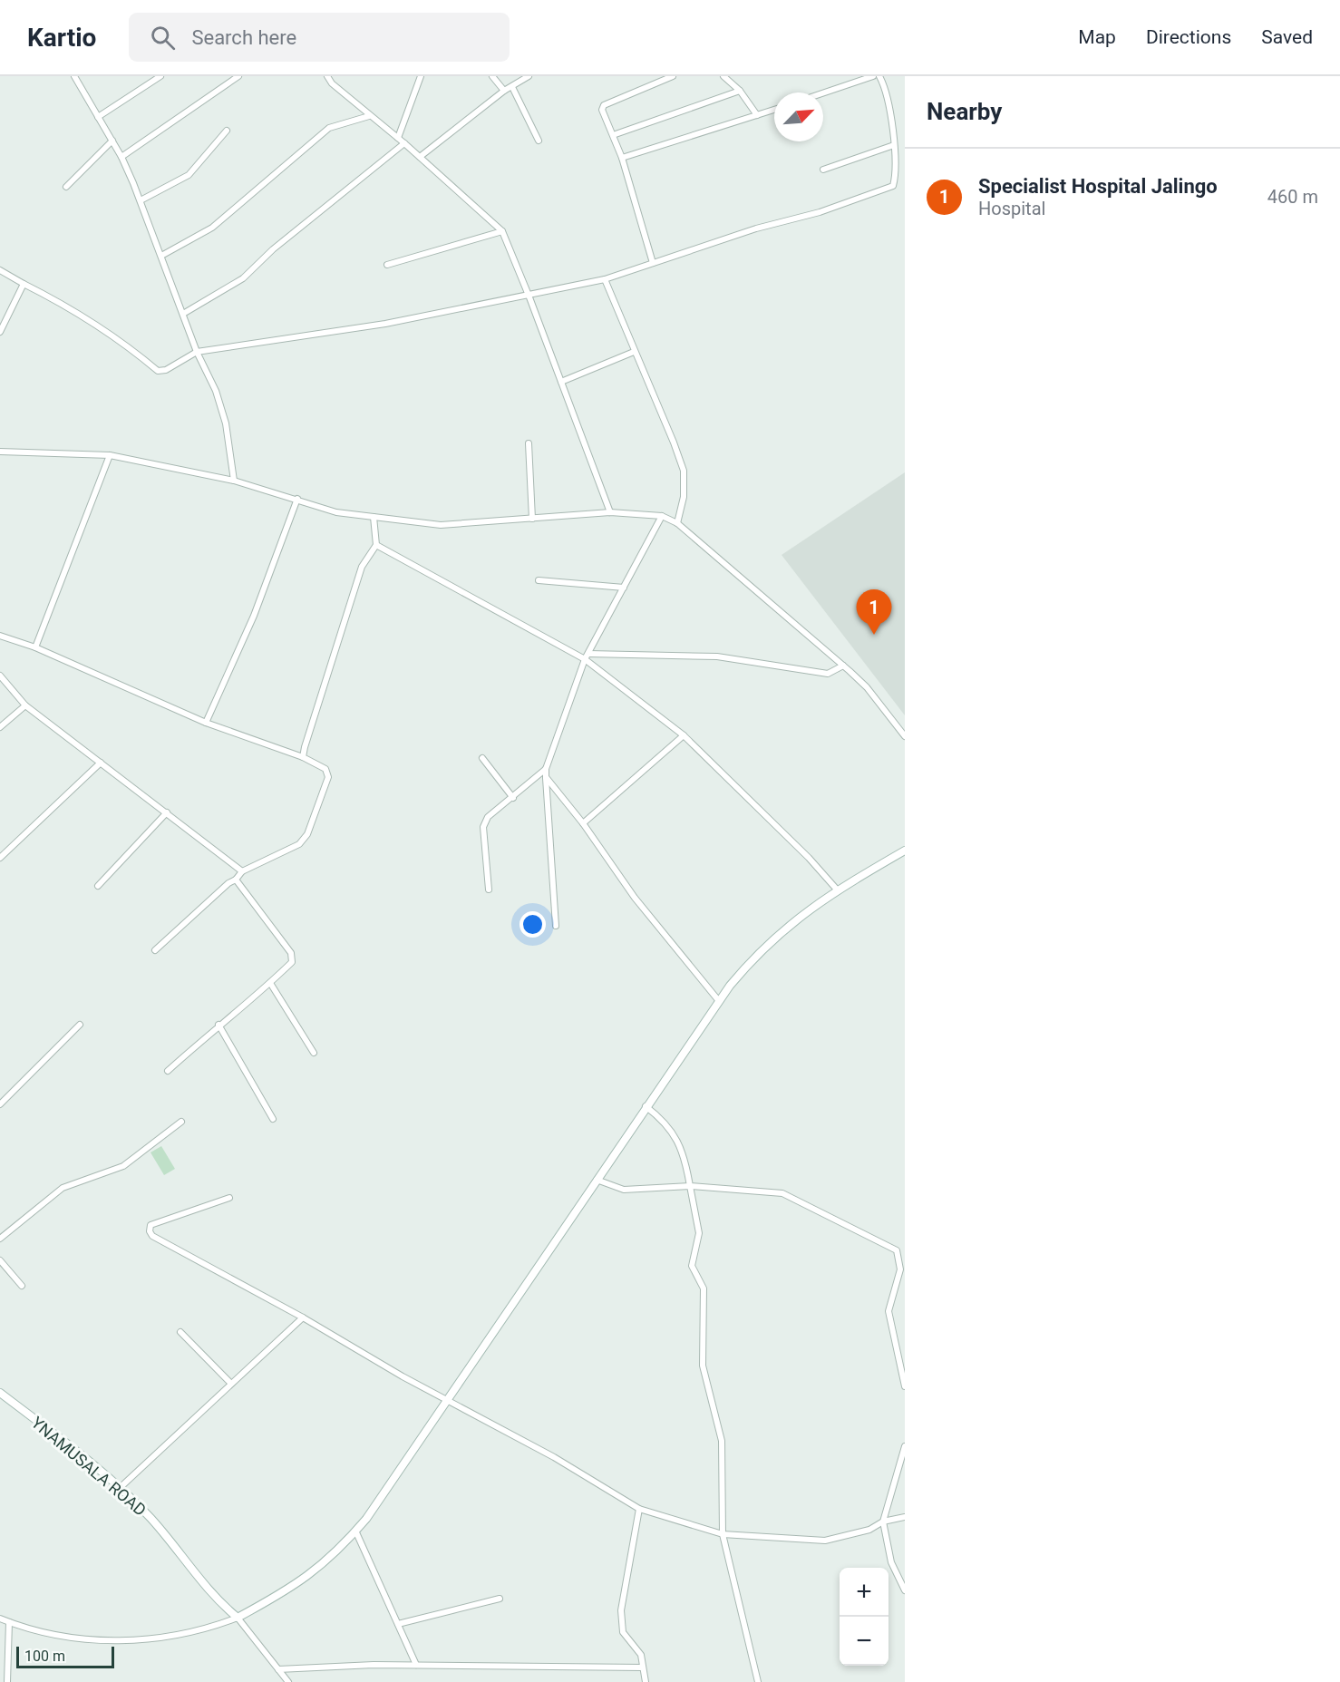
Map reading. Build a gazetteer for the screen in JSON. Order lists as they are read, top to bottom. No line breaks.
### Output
{"streets":{"main road":["YNAMUSALA ROAD"]},"scale_bar":"100 m","north":"top right","page":{"header":"Kartio","search":"Search here","nav":["Map","Directions","Saved"],"heading":"Nearby","list":[{"mark":"1","name":"Specialist Hospital Jalingo","note":"Hospital","value":"460 m"}],"pins":"1","map_buttons":["+","−"],"scale":"100 m"}}
